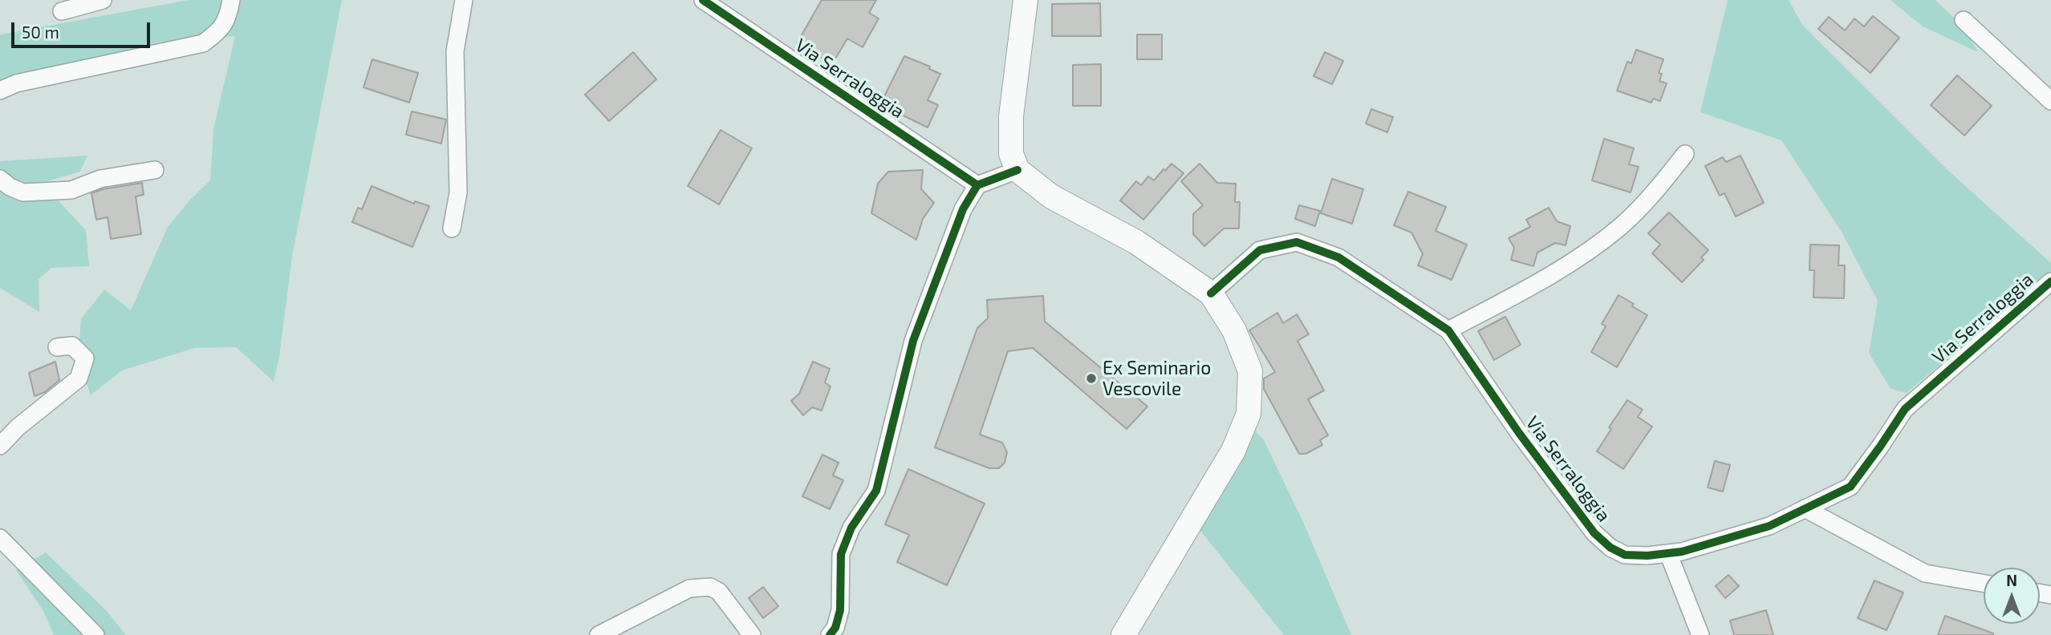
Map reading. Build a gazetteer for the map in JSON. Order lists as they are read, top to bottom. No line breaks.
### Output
{"streets":{"street":["Via Serraloggia"]},"places":["Ex Seminario Vescovile"],"scale_bar":"50 m","north":"top"}
